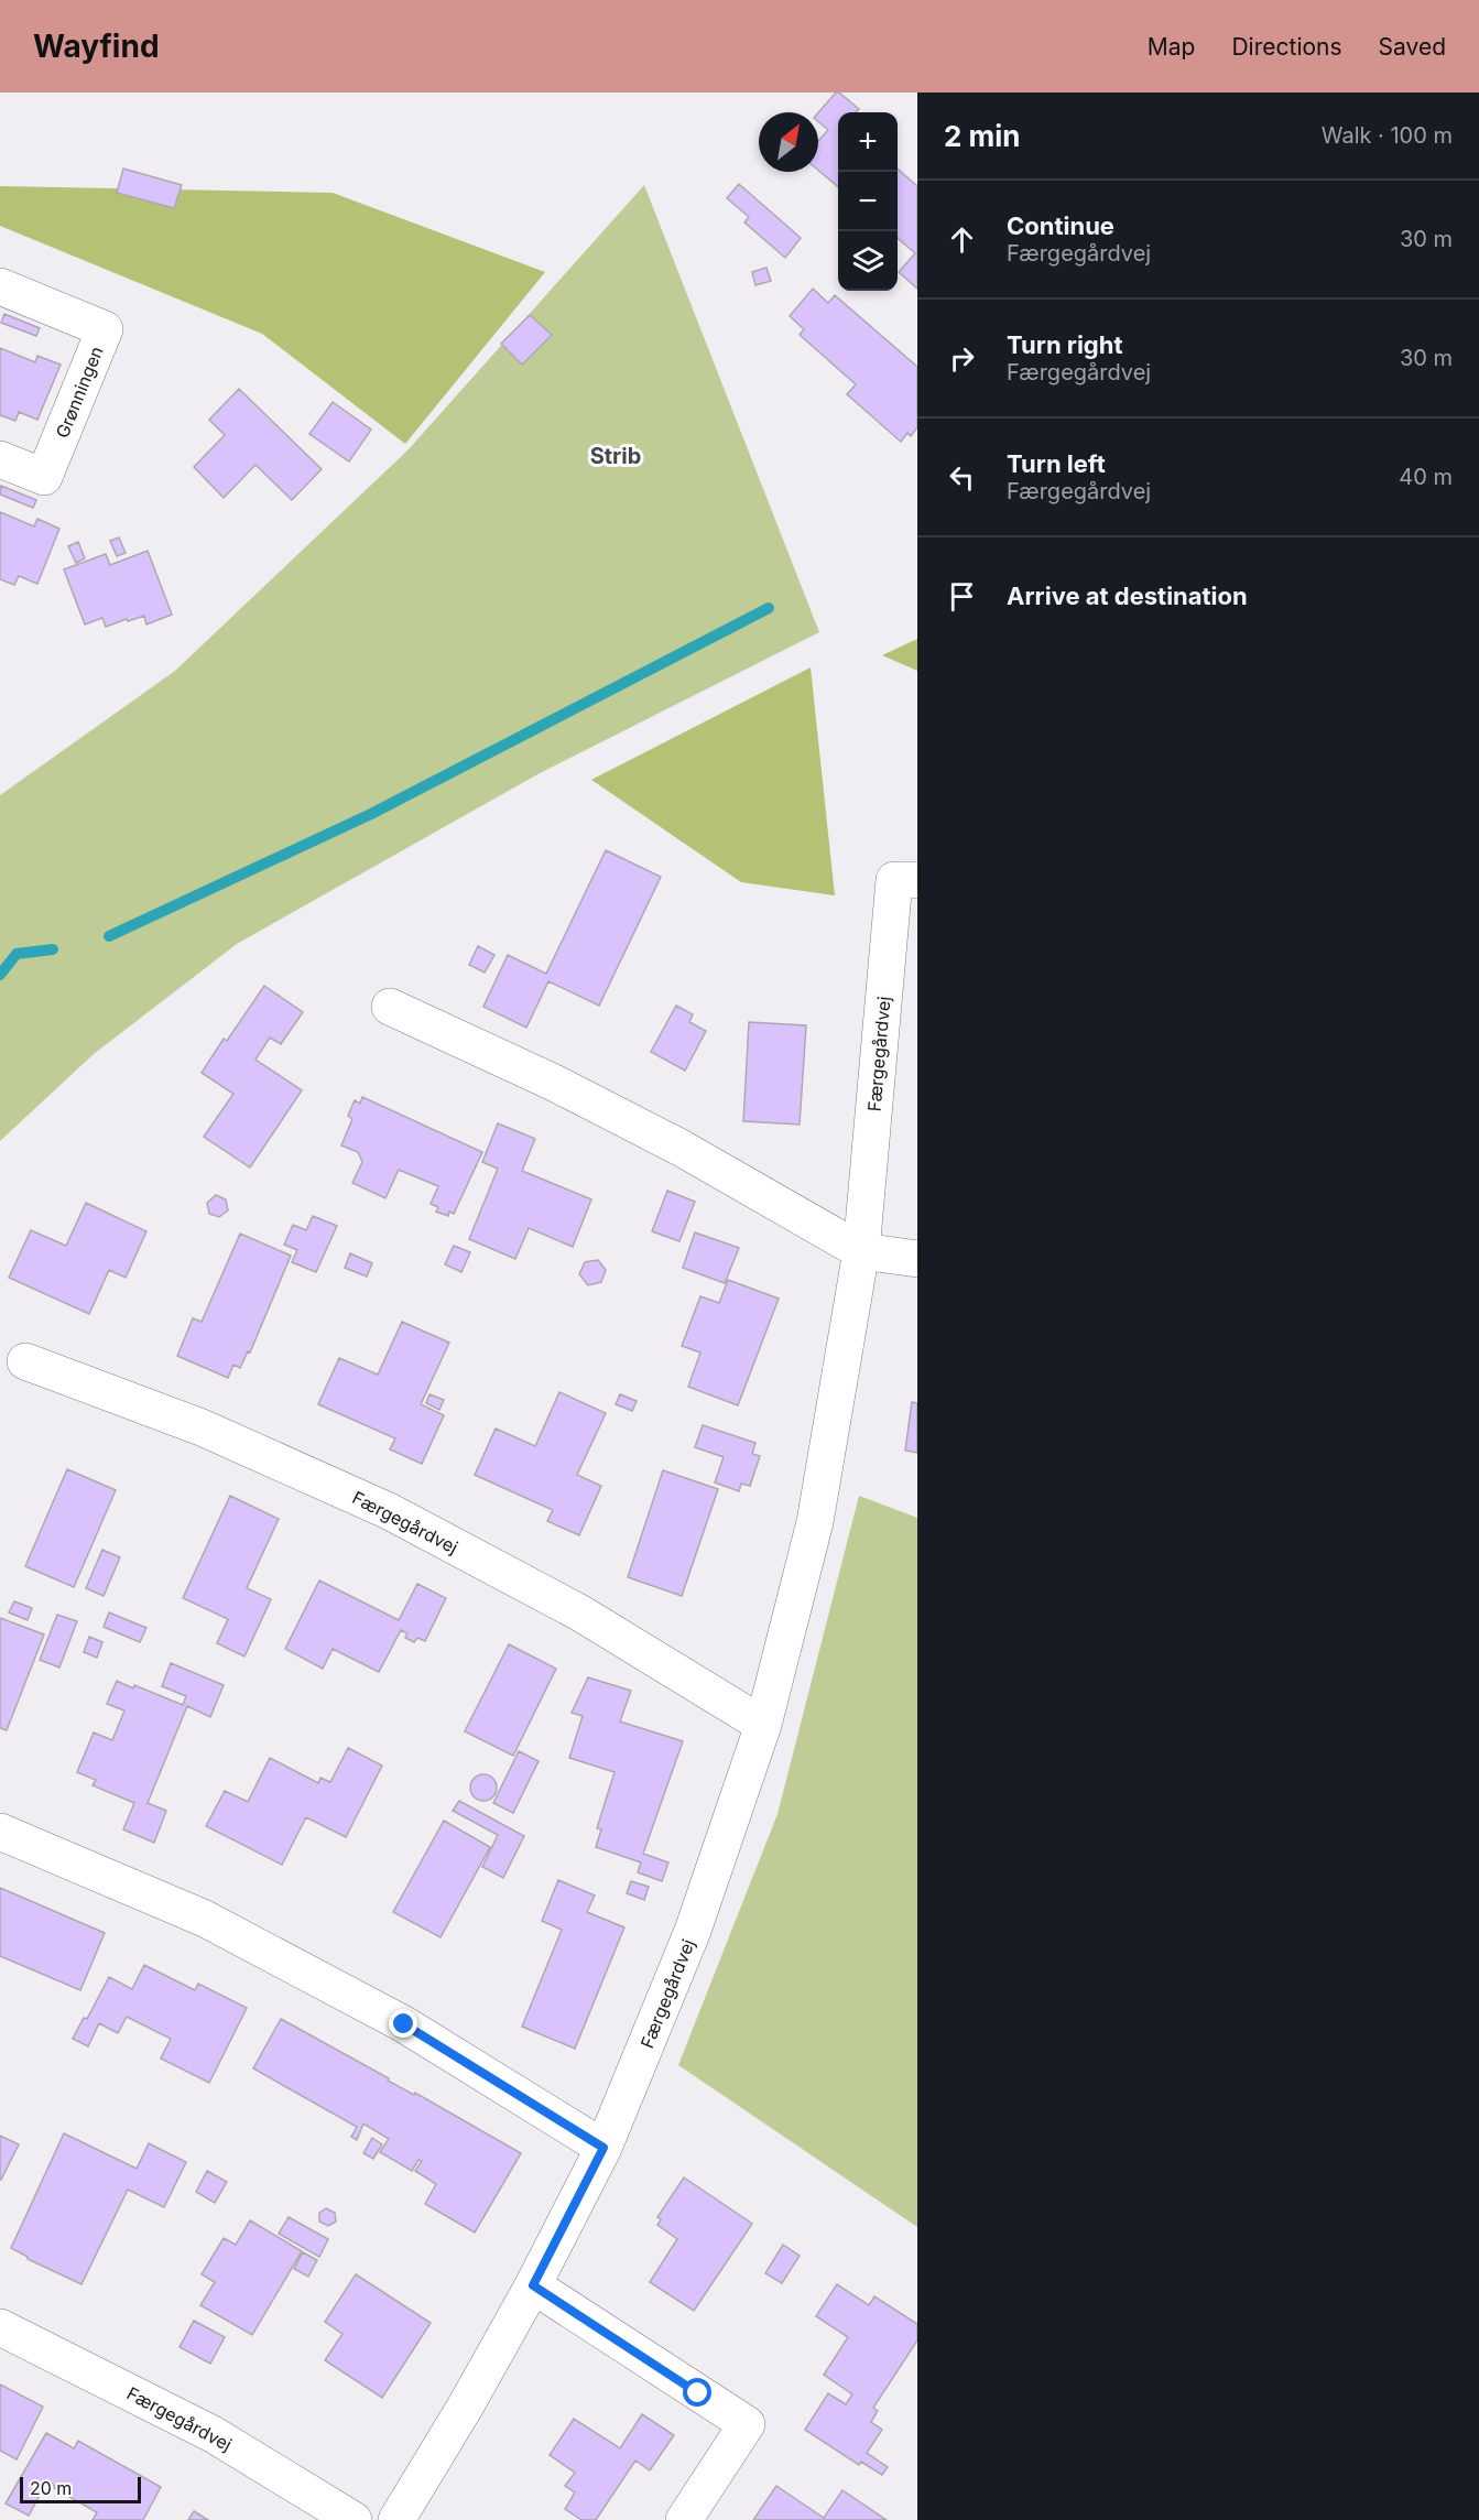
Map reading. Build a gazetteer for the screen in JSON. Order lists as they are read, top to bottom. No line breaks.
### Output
{"streets":{"street":["Grønningen","Færgegårdvej"]},"districts":["Strib"],"scale_bar":"20 m","north":"top right","page":{"header":"Wayfind","nav":["Map","Directions","Saved"],"heading":["2 min","Walk · 100 m"],"map_buttons":["+","−"],"list":[["Continue","Færgegårdvej","30 m"],["Turn right","Færgegårdvej","30 m"],["Turn left","Færgegårdvej","40 m"],"Arrive at destination"],"scale":"20 m"}}
